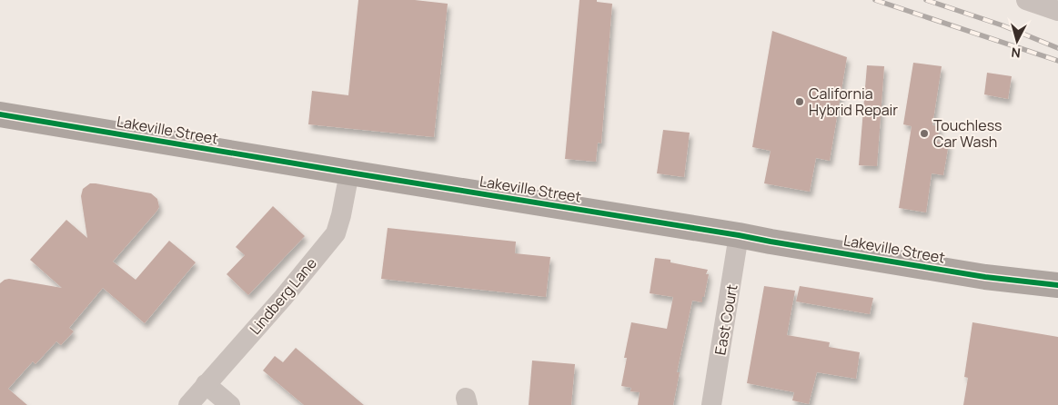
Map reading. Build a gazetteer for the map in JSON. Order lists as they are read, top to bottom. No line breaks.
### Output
{"streets":{"main road":["Lakeville Street"],"street":["Lindberg Lane","East Court"]},"crossings":[["Lakeville Street","Lindberg Lane"],["Lakeville Street","East Court"]],"places":["California Hybrid Repair","Touchless Car Wash"],"north":"bottom"}
